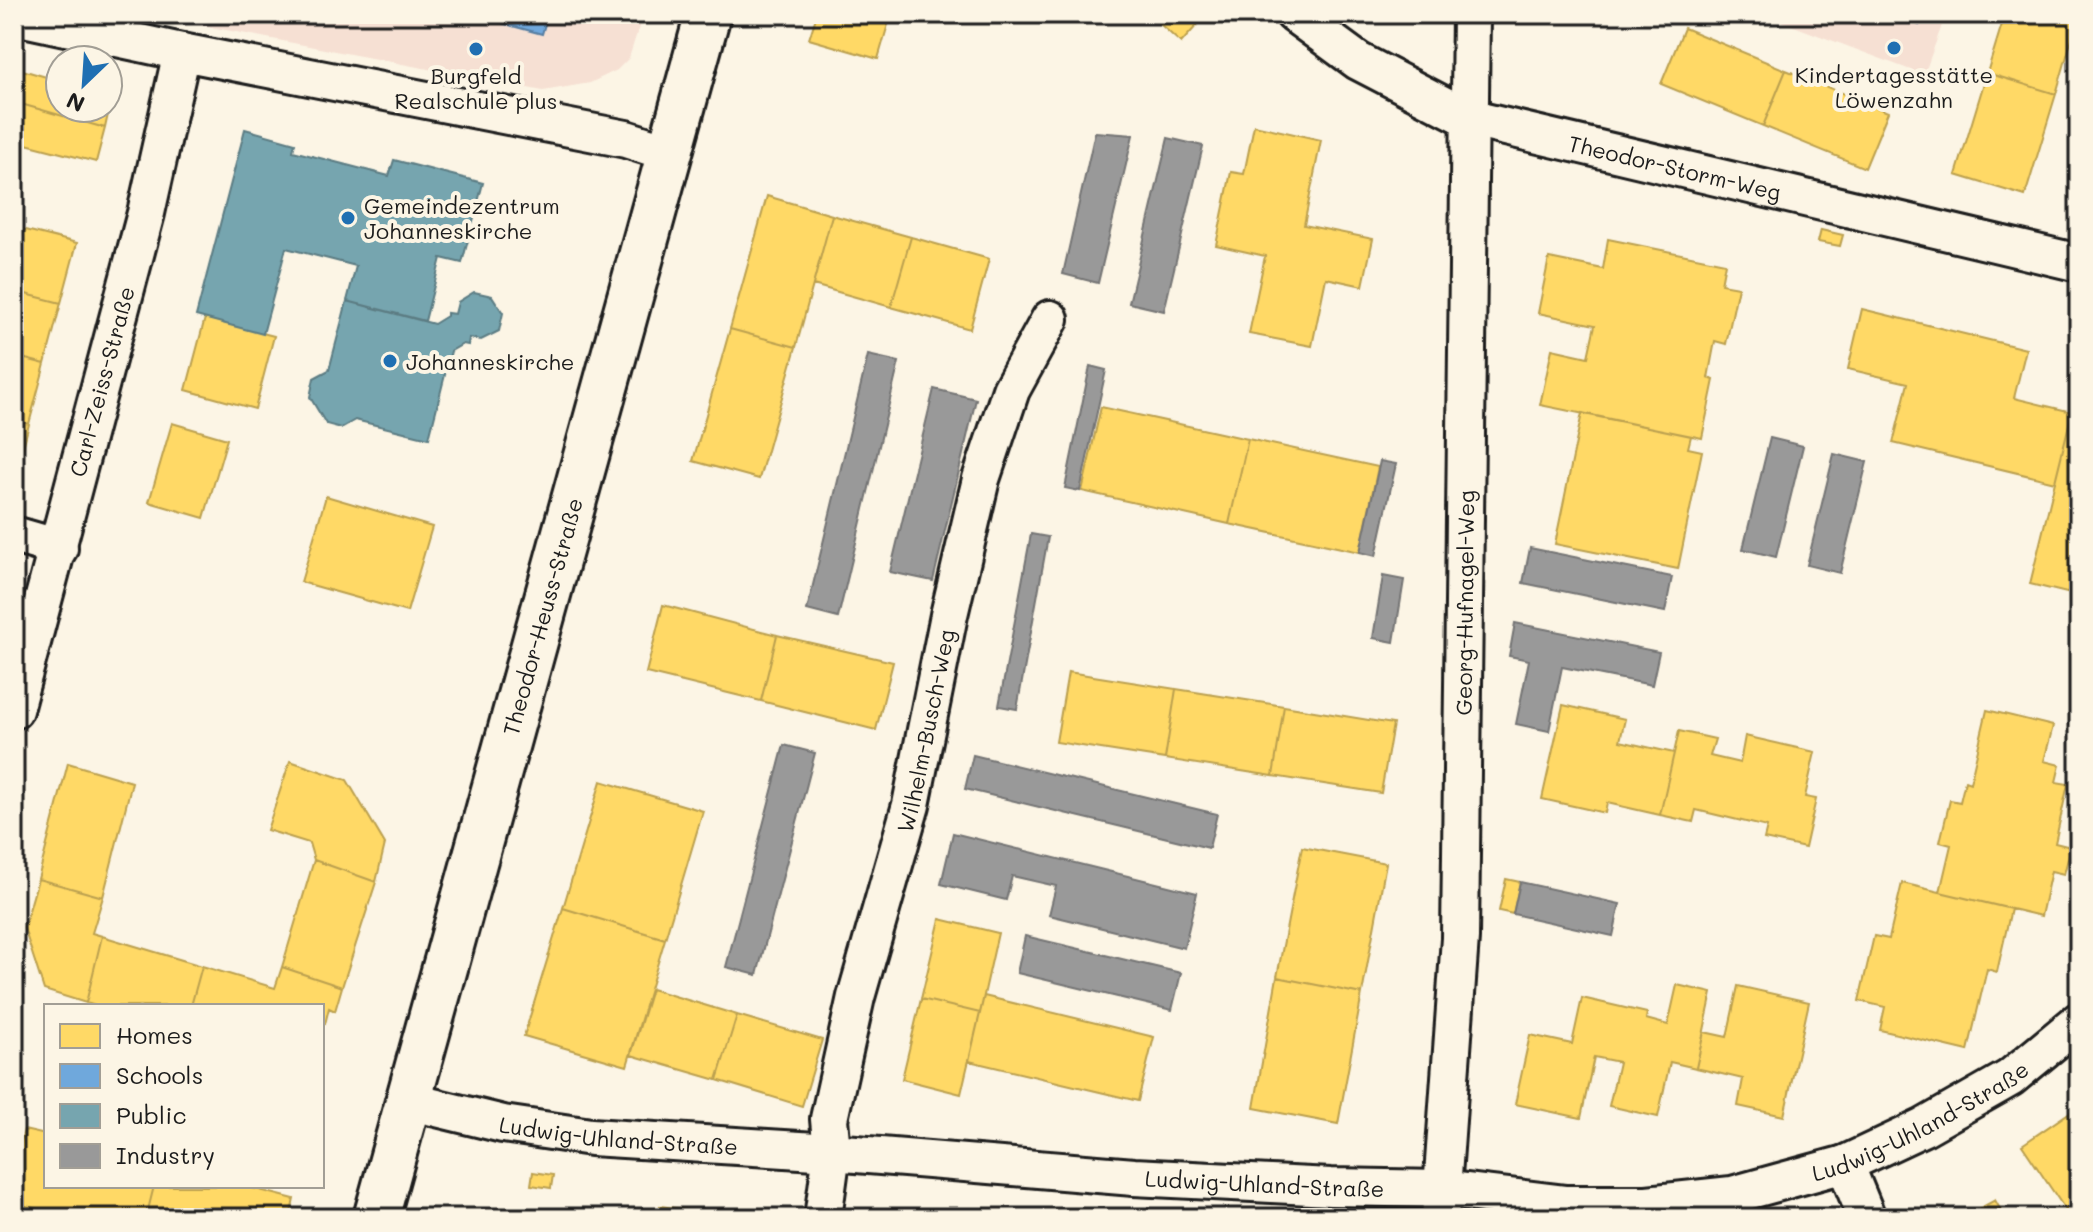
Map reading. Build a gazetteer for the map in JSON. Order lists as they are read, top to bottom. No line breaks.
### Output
{"streets":{"main road":["Theodor-Heuss-Straße"],"street":["Theodor-Storm-Weg","Carl-Zeiss-Straße","Georg-Hufnagel-Weg","Wilhelm-Busch-Weg","Ludwig-Uhland-Straße"]},"crossings":[["Theodor-Storm-Weg","Georg-Hufnagel-Weg"],["Georg-Hufnagel-Weg","Ludwig-Uhland-Straße"],["Theodor-Heuss-Straße","Ludwig-Uhland-Straße"],["Wilhelm-Busch-Weg","Ludwig-Uhland-Straße"]],"places":["Kindertagesstätte Löwenzahn","Burgfeld Realschule plus","Gemeindezentrum Johanneskirche","Johanneskirche"],"legend":["Homes","Schools","Public","Industry"],"north":"bottom left"}
